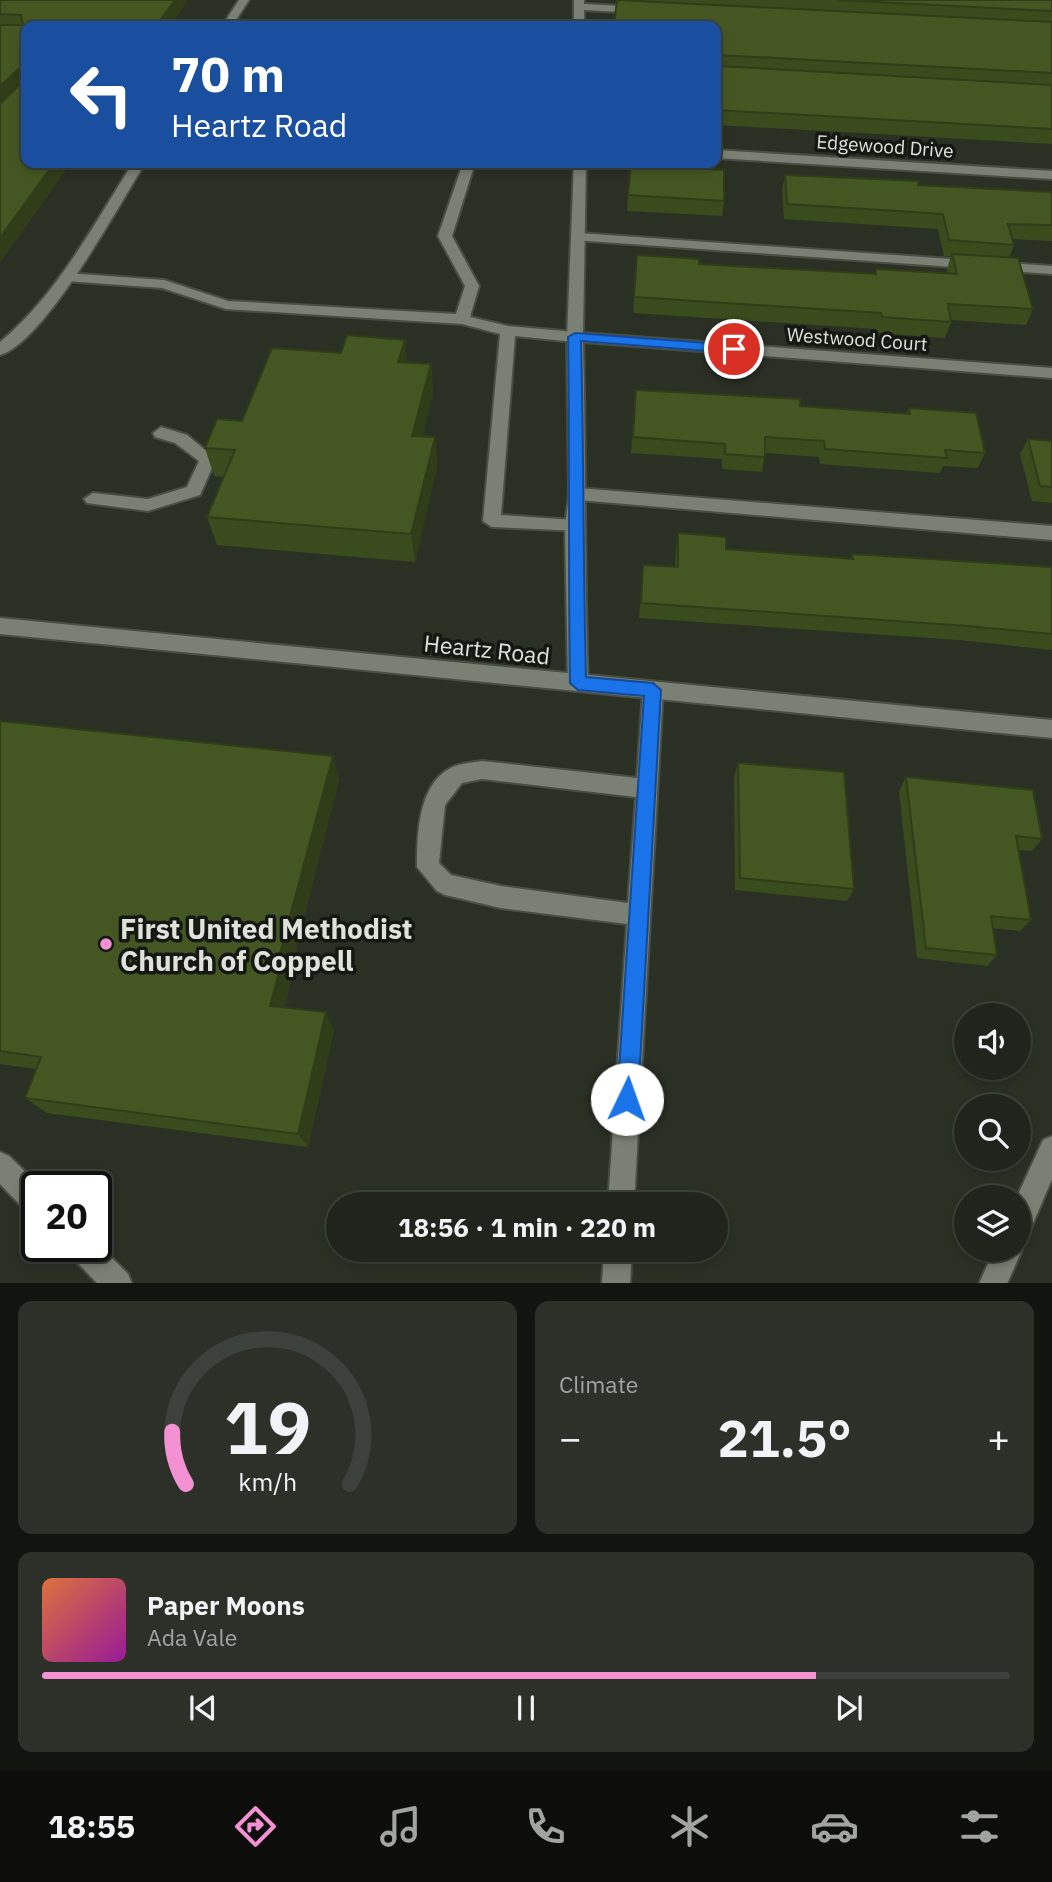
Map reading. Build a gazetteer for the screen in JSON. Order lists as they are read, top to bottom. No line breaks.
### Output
{"streets":{"street":["Edgewood Drive","Westwood Court","Heartz Road"]},"places":["First United Methodist Church of Coppell"],"page":{"turn":["70 m","Heartz Road"],"limit":"20","trip":"18:56 · 1 min · 220 m","tile":"Climate","heat":["−","21.5°","+"],"song":["Paper Moons","Ada Vale"],"tabs":"18:55","gauge":["19","km/h"]}}
